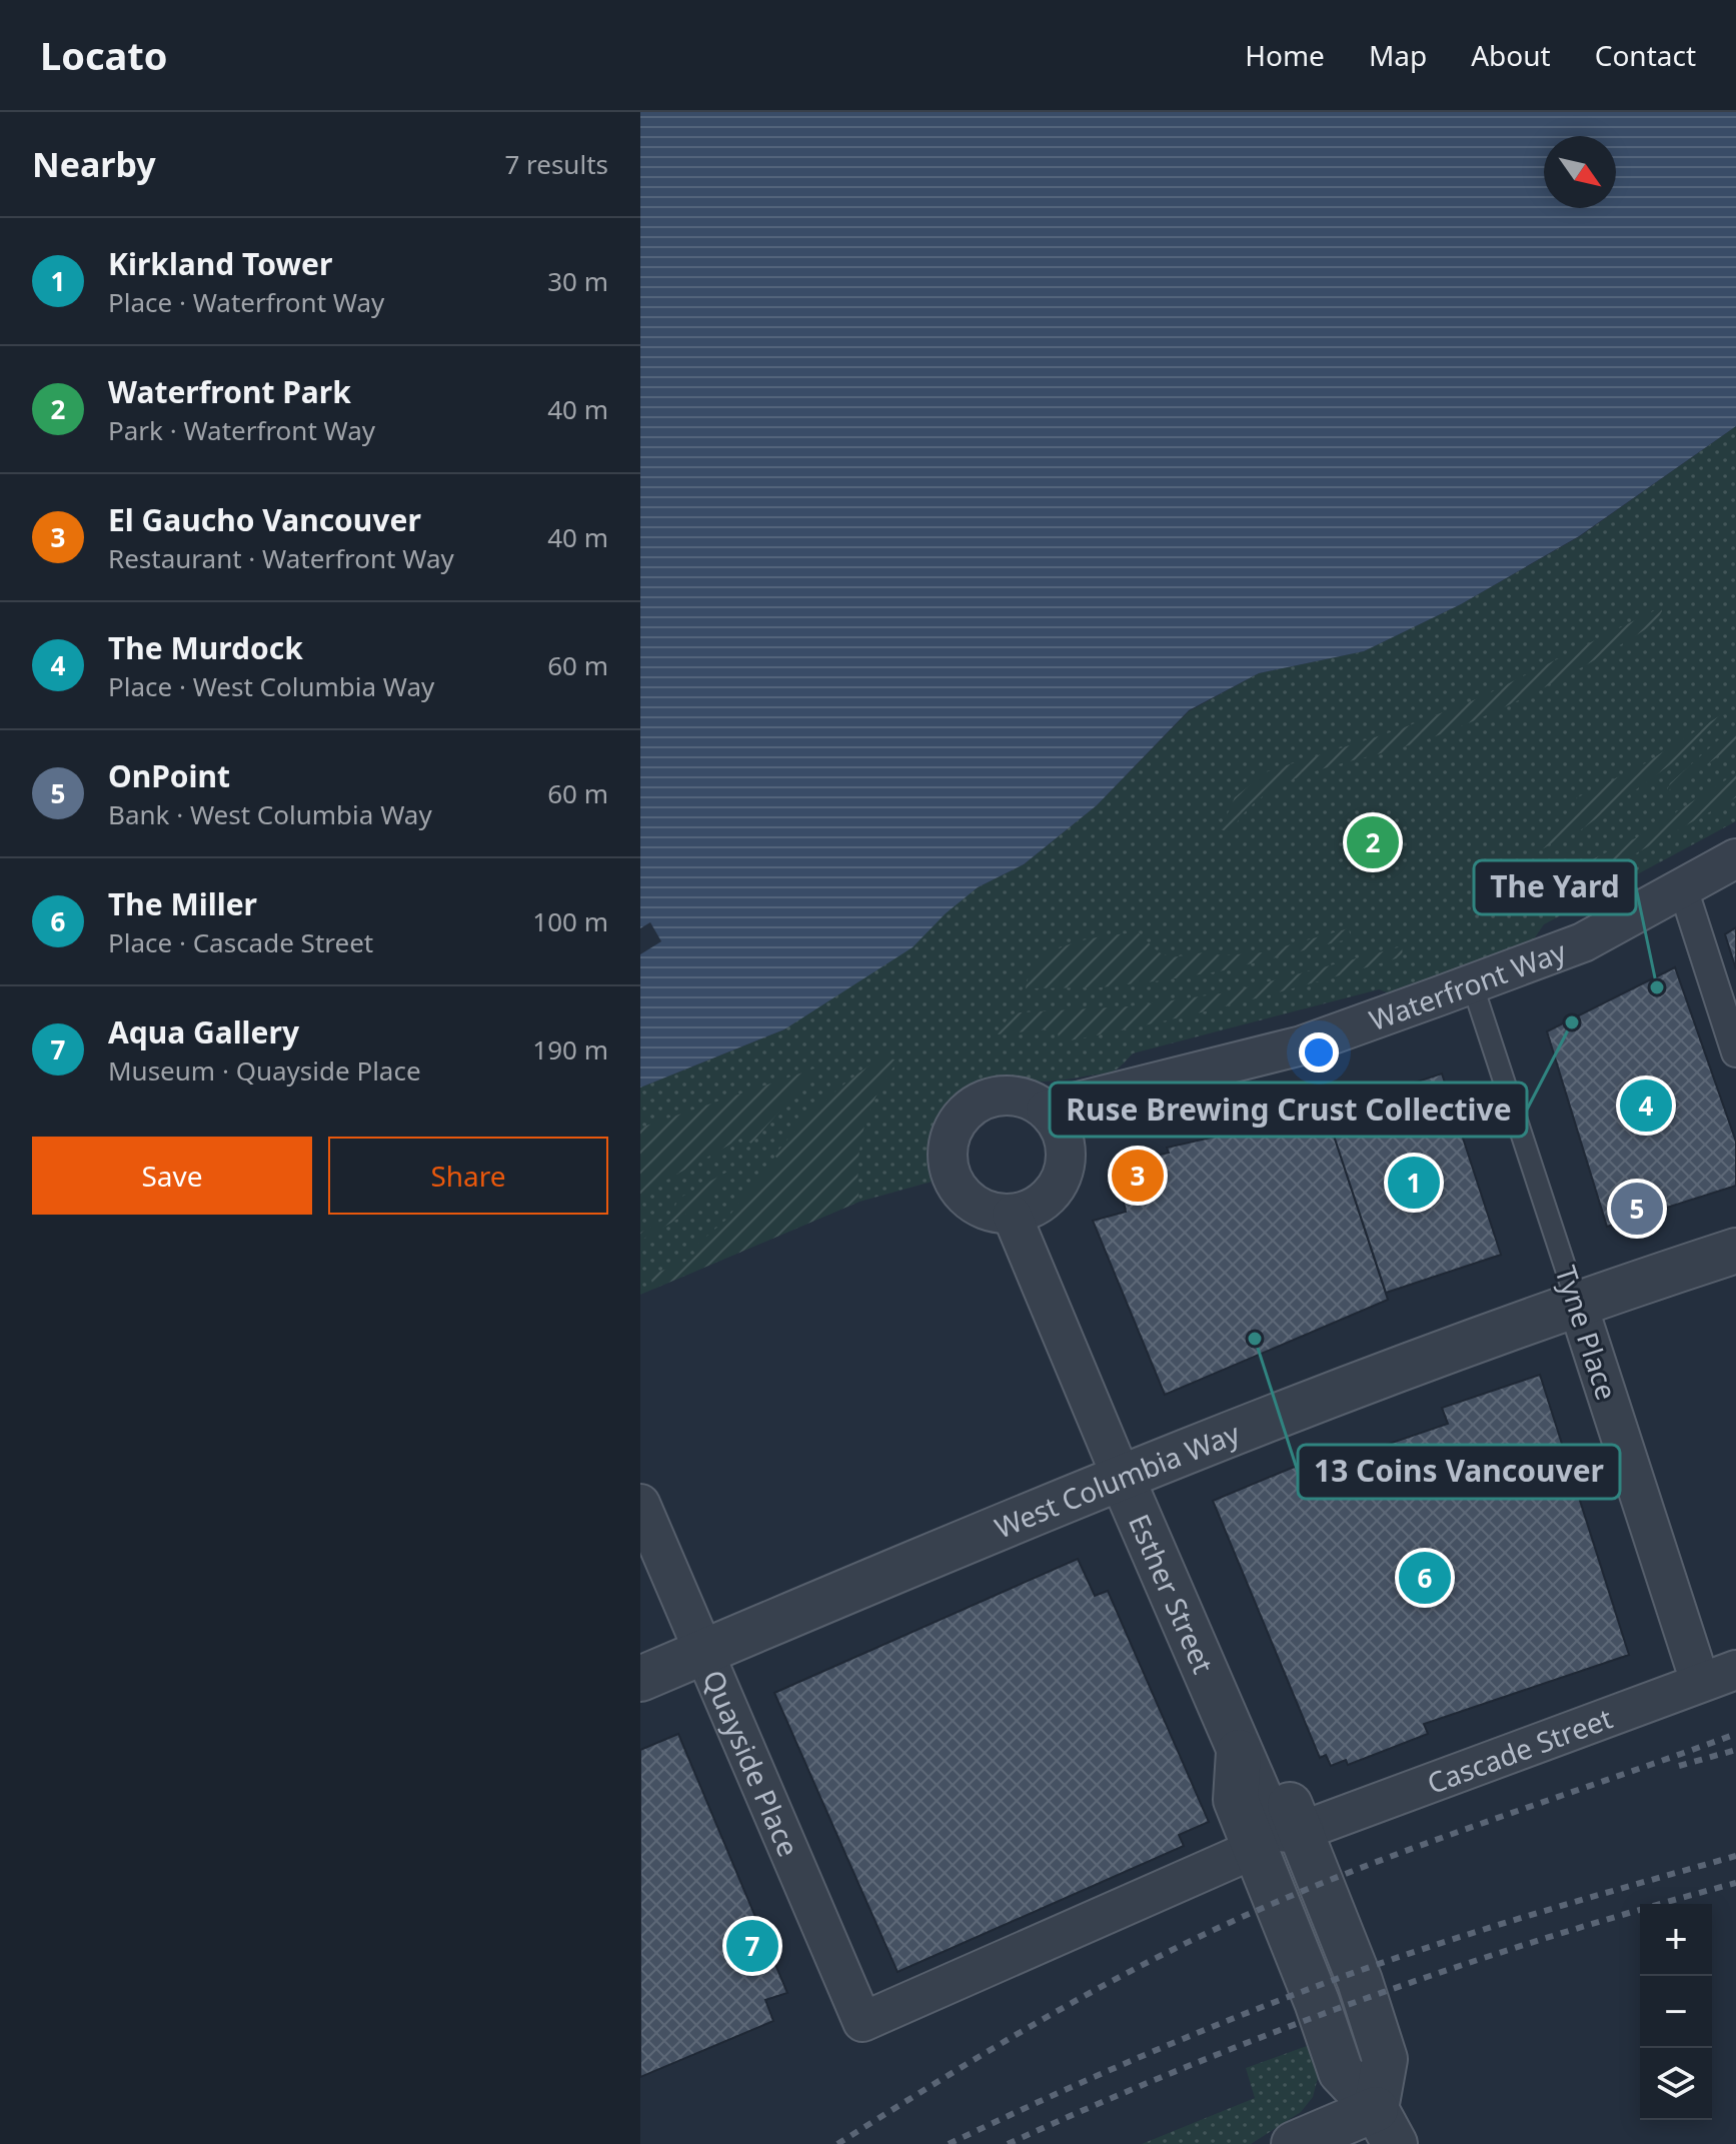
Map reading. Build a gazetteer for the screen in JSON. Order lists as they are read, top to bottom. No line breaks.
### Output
{"streets":{"street":["Waterfront Way","Tyne Place","West Columbia Way","Esther Street","Cascade Street","Quayside Place"]},"crossings":[["Waterfront Way","Tyne Place"],["Waterfront Way","Esther Street"],["Tyne Place","West Columbia Way"],["Tyne Place","Cascade Street"],["West Columbia Way","Esther Street"],["West Columbia Way","Quayside Place"],["Esther Street","Quayside Place"]],"places":["The Yard","Ruse Brewing Crust Collective","13 Coins Vancouver"],"north":"bottom right","page":{"header":"Locato","nav":["Home","Map","About","Contact"],"heading":["Nearby","7 results"],"list":[{"mark":"1","name":"Kirkland Tower","note":"Place · Waterfront Way","value":"30 m"},{"mark":"2","name":"Waterfront Park","note":"Park · Waterfront Way","value":"40 m"},{"mark":"3","name":"El Gaucho Vancouver","note":"Restaurant · Waterfront Way","value":"40 m"},{"mark":"4","name":"The Murdock","note":"Place · West Columbia Way","value":"60 m"},{"mark":"5","name":"OnPoint","note":"Bank · West Columbia Way","value":"60 m"},{"mark":"6","name":"The Miller","note":"Place · Cascade Street","value":"100 m"},{"mark":"7","name":"Aqua Gallery","note":"Museum · Quayside Place","value":"190 m"}],"pins":["2","4","3","1","5","6","7"],"buttons":["Save","Share"],"map_buttons":["+","−"]}}
